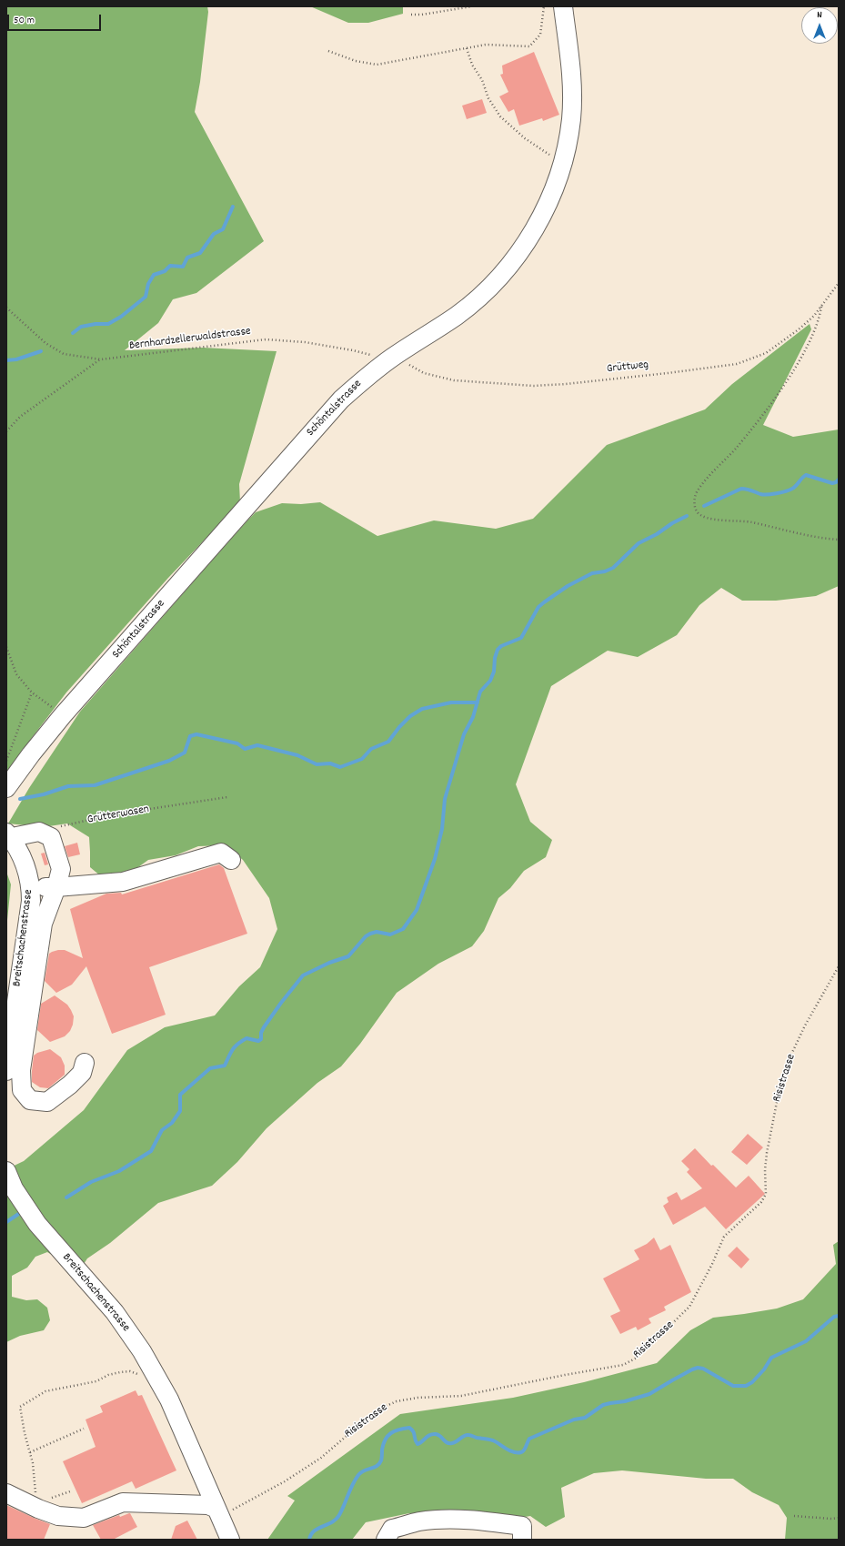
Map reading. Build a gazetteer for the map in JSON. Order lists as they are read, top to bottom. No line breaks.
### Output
{"streets":{"street":["Schöntalstrasse","Breitschachenstrasse"],"path":["Bernhardzellerwaldstrasse","Grüttweg","Grütterwasen","Risistrasse"]},"crossings":[["Bernhardzellerwaldstrasse","Grüttweg"],["Bernhardzellerwaldstrasse","Schöntalstrasse"],["Grüttweg","Schöntalstrasse"],["Breitschachenstrasse","Risistrasse"]],"scale_bar":"50 m","north":"top"}
